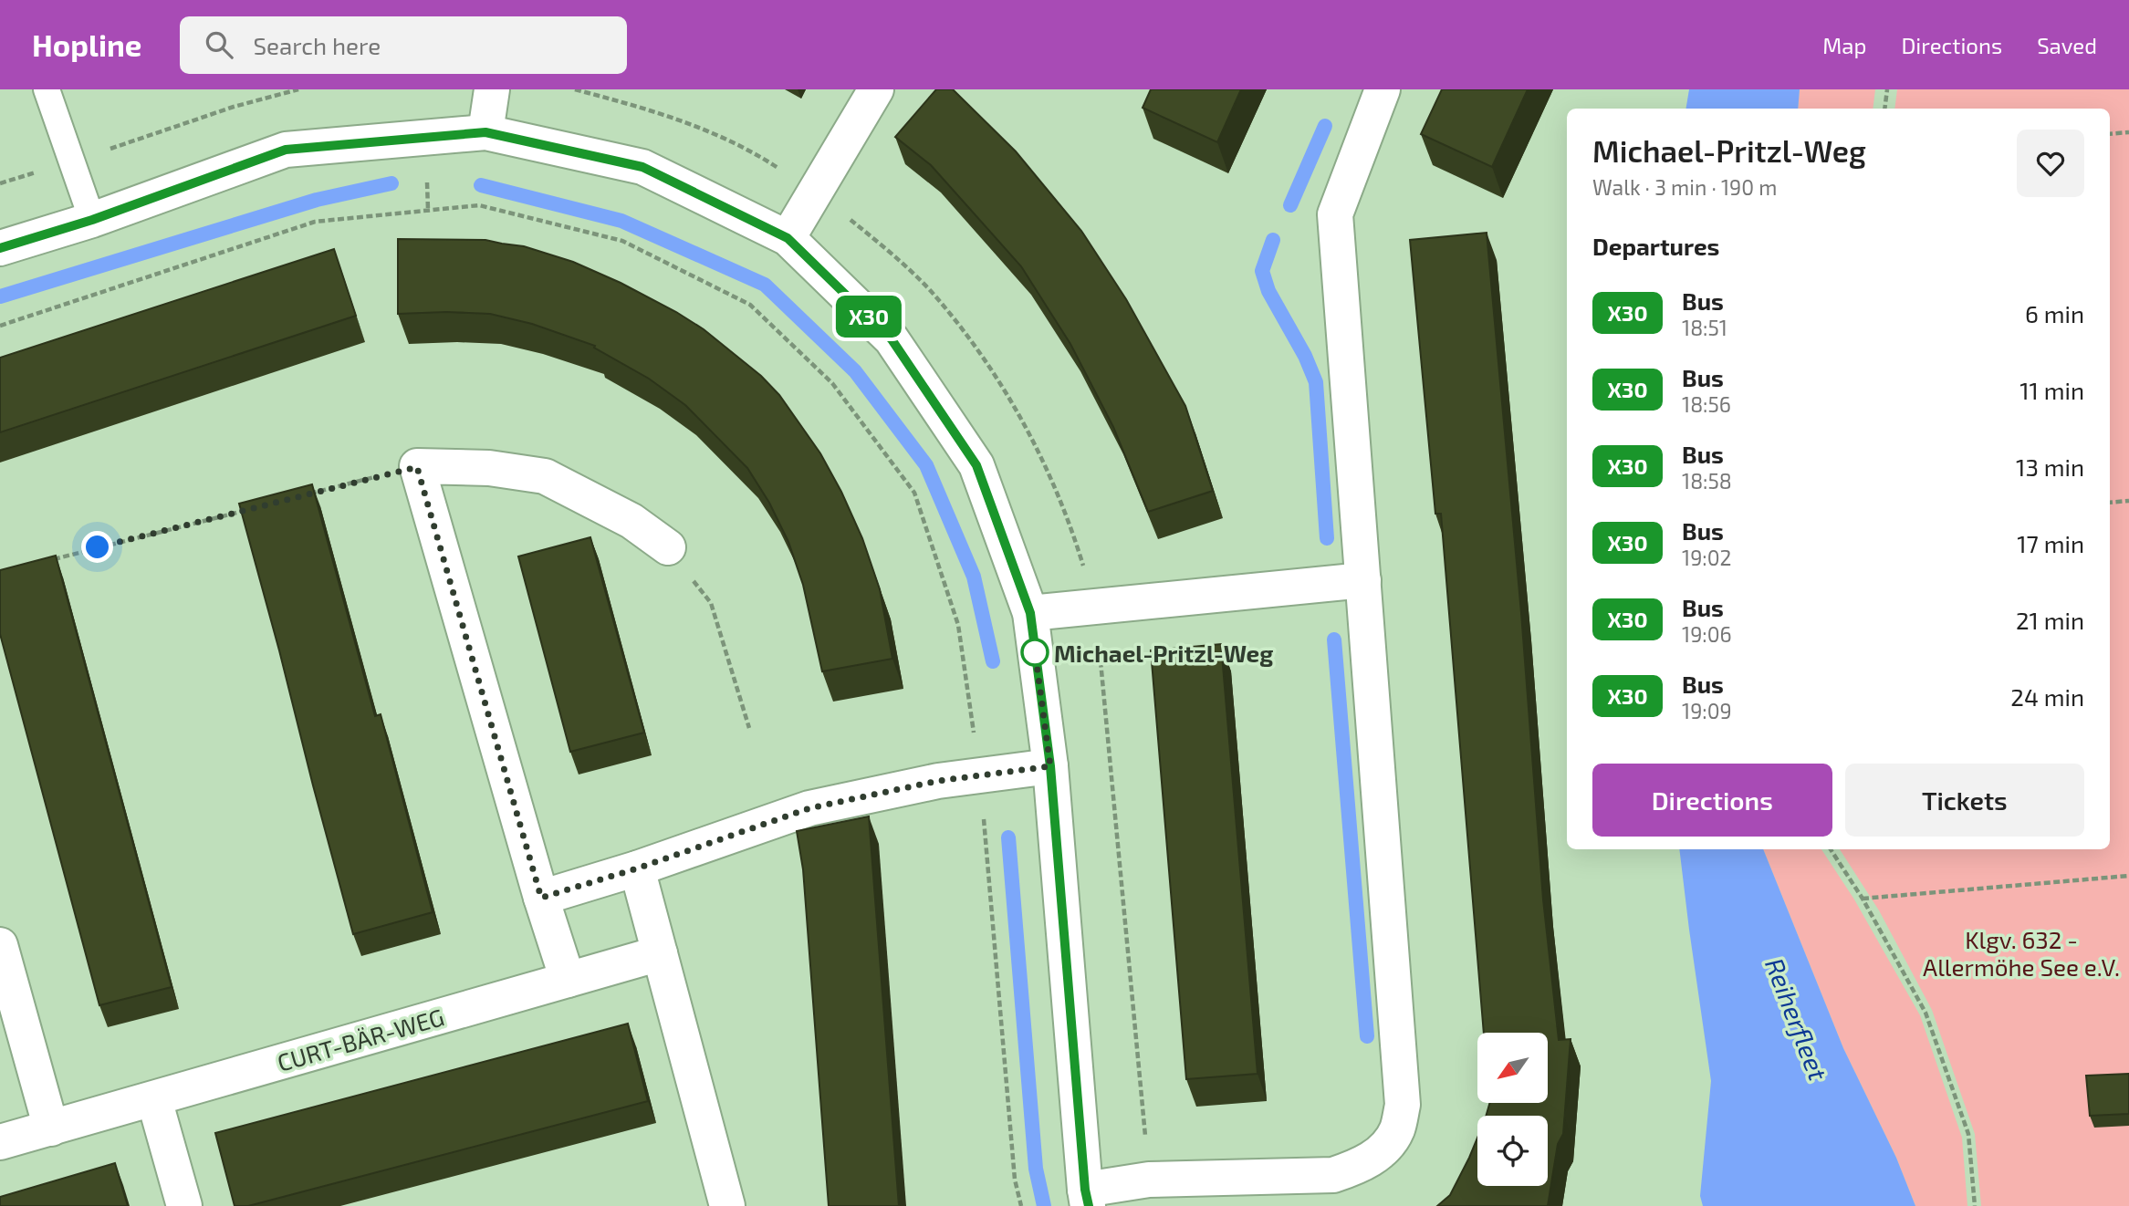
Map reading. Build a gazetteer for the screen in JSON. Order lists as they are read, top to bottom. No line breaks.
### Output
{"streets":{"street":["CURT-BÄR-WEG"]},"water":["Reiherfleet"],"parks":["Klgv. 632 - Allermöhe See e.V."],"places":["Michael-Pritzl-Weg"],"lines":["bus line X30"],"north":"bottom left","page":{"header":"Hopline","search":"Search here","nav":["Map","Directions","Saved"],"on_map":"X30","heading":[["Michael-Pritzl-Weg","Walk · 3 min · 190 m"],"Departures"],"list":[{"mark":"X30","name":"Bus","note":"18:51","value":"6 min"},{"mark":"X30","name":"Bus","note":"18:56","value":"11 min"},{"mark":"X30","name":"Bus","note":"18:58","value":"13 min"},{"mark":"X30","name":"Bus","note":"19:02","value":"17 min"},{"mark":"X30","name":"Bus","note":"19:06","value":"21 min"},{"mark":"X30","name":"Bus","note":"19:09","value":"24 min"}],"buttons":["Directions","Tickets"]}}
